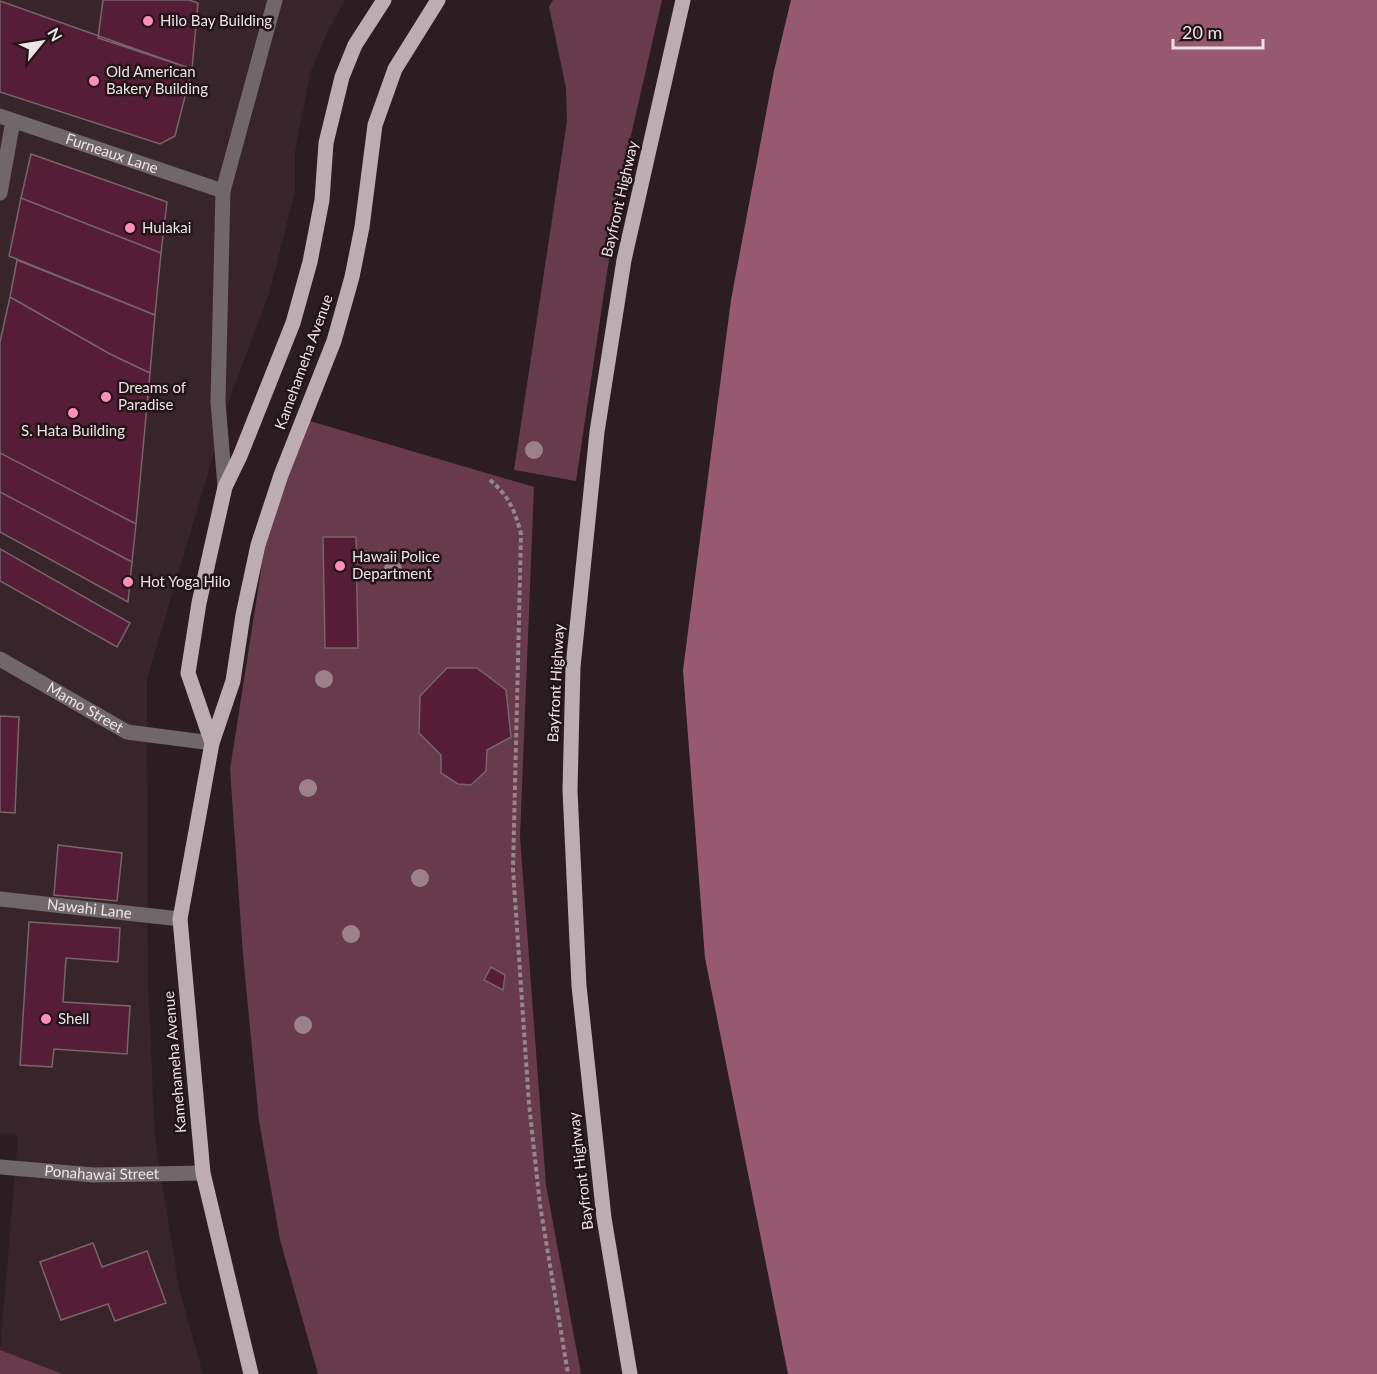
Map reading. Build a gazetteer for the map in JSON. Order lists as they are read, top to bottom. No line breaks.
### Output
{"streets":{"main road":["Bayfront Highway","Kamehameha Avenue"],"street":["Furneaux Lane","Mamo Street","Nawahi Lane","Ponahawai Street"]},"crossings":[["Furneaux Lane","Kamehameha Avenue"],["Kamehameha Avenue","Mamo Street"],["Kamehameha Avenue","Nawahi Lane"],["Kamehameha Avenue","Ponahawai Street"]],"places":["Hilo Bay Building","Old American Bakery Building","Hulakai","Dreams of Paradise","S. Hata Building","Hawaii Police Department","Hot Yoga Hilo","Shell"],"scale_bar":"20 m","north":"top right"}
